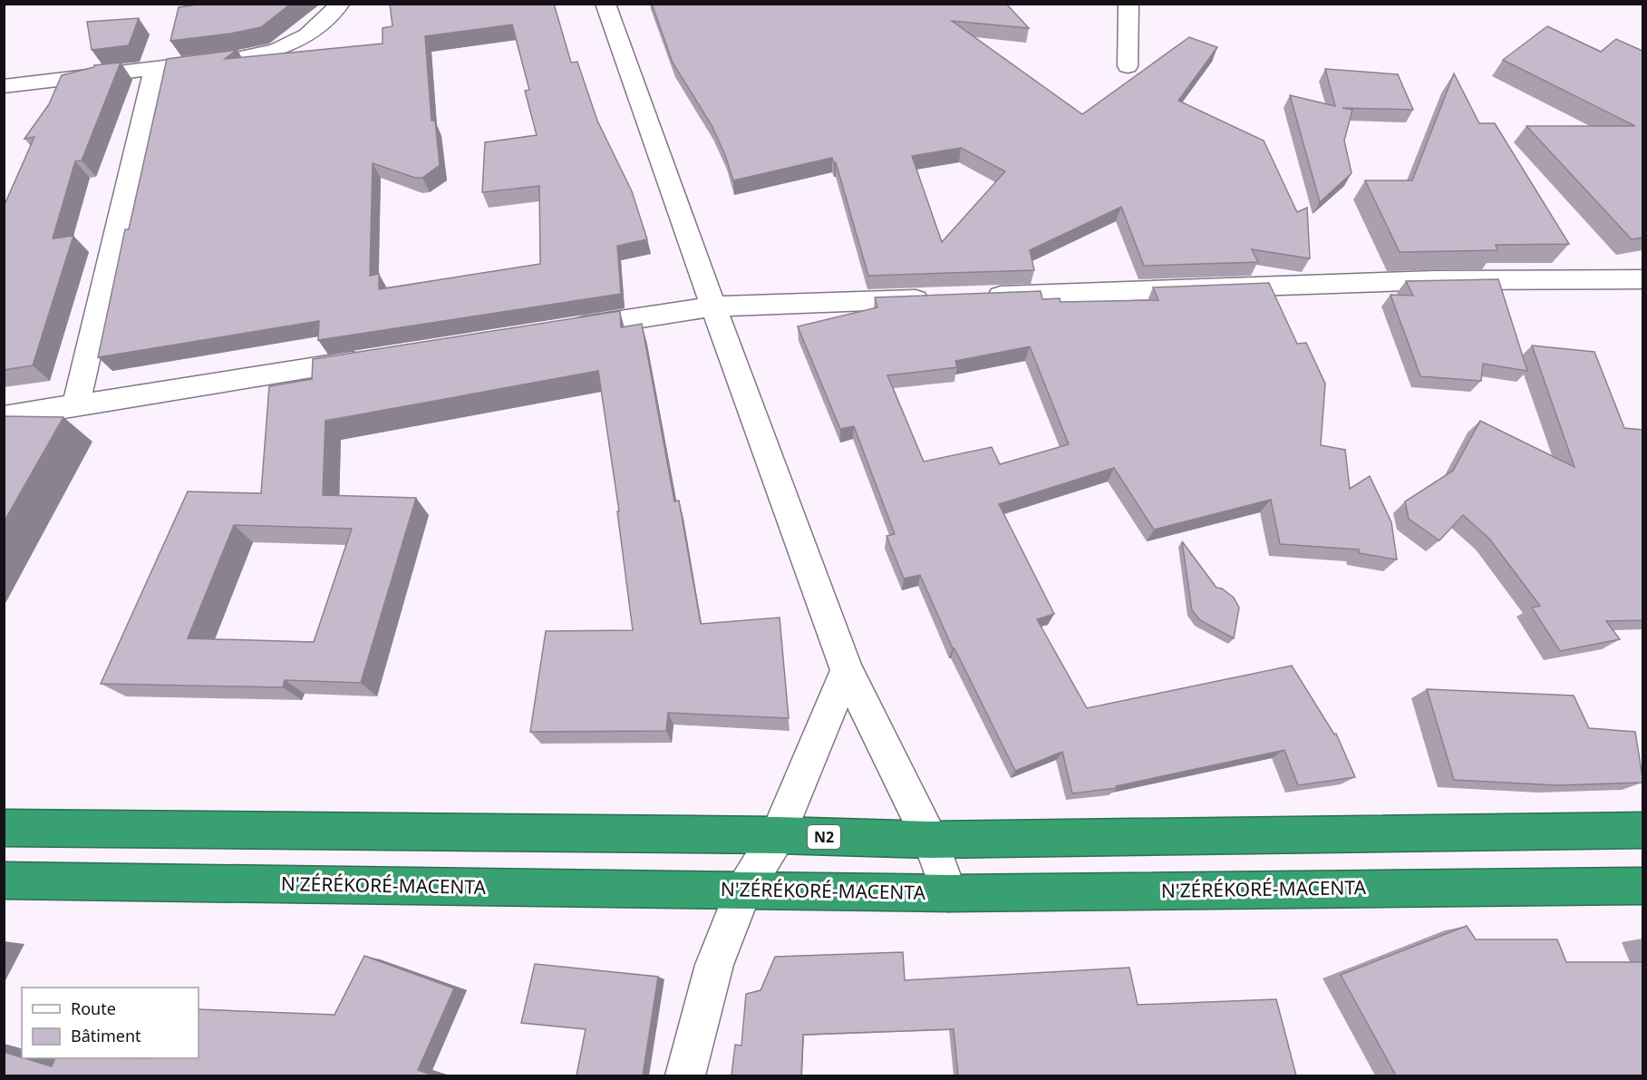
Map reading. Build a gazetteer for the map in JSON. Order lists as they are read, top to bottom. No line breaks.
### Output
{"streets":{"highway":["N2","N'ZÉRÉKORÉ-MACENTA"]},"legend":["Route","Bâtiment"]}
